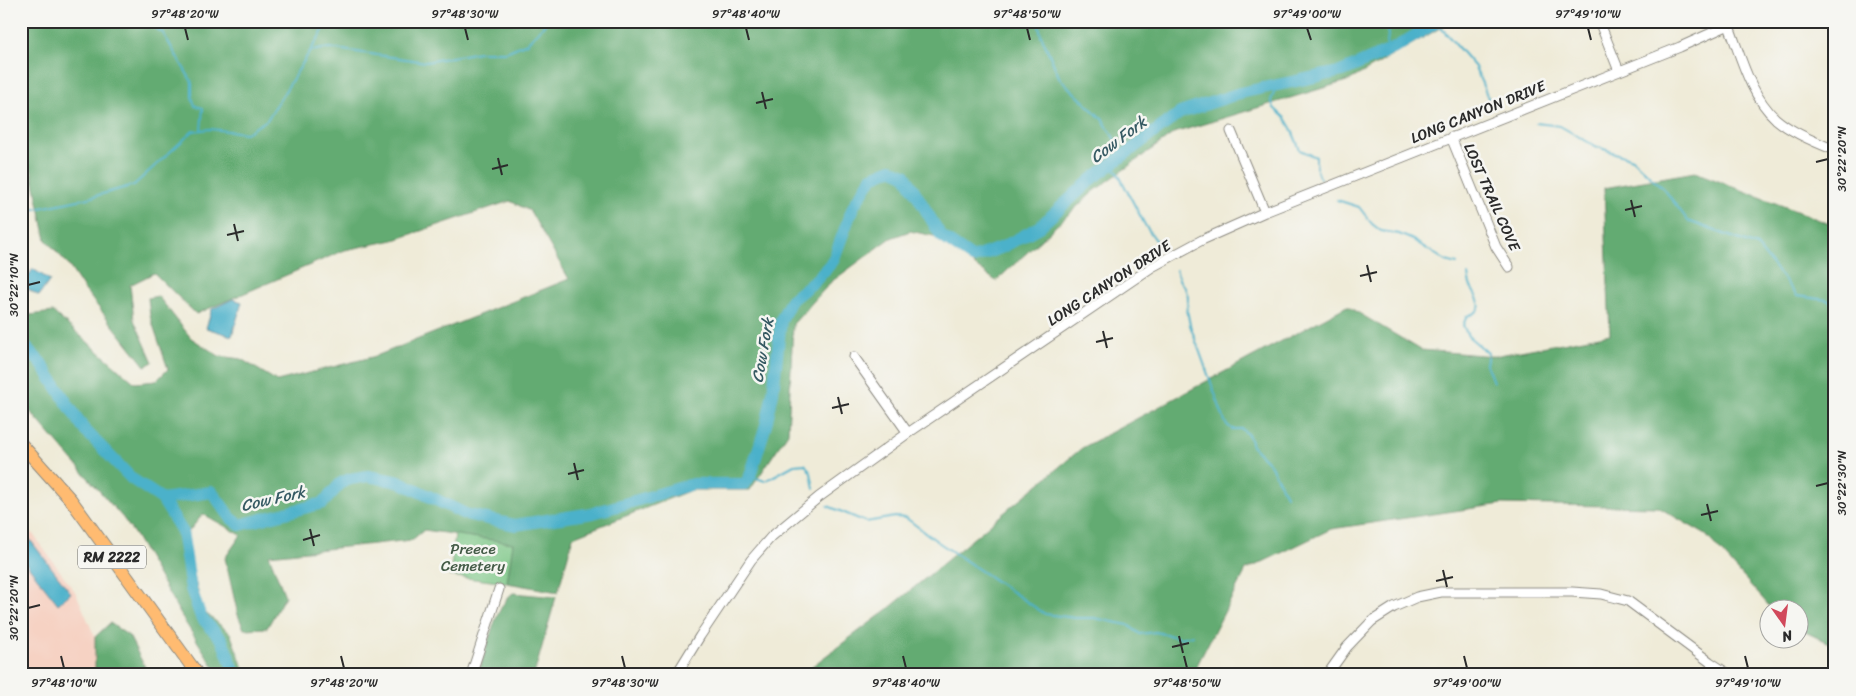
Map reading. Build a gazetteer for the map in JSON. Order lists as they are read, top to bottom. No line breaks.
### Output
{"streets":{"main road":["RM 2222"],"street":["LONG CANYON DRIVE","LOST TRAIL COVE"]},"crossings":[["LONG CANYON DRIVE","LOST TRAIL COVE"]],"water":["Cow Fork"],"parks":["Preece Cemetery"],"north":"bottom","coordinates":["97°48'20\"W","97°48'30\"W","97°48'40\"W","97°48'50\"W","97°49'00\"W","97°49'10\"W","30°22'20\"N","30°22'10\"N","30°22'30\"N","97°48'10\"W"]}
